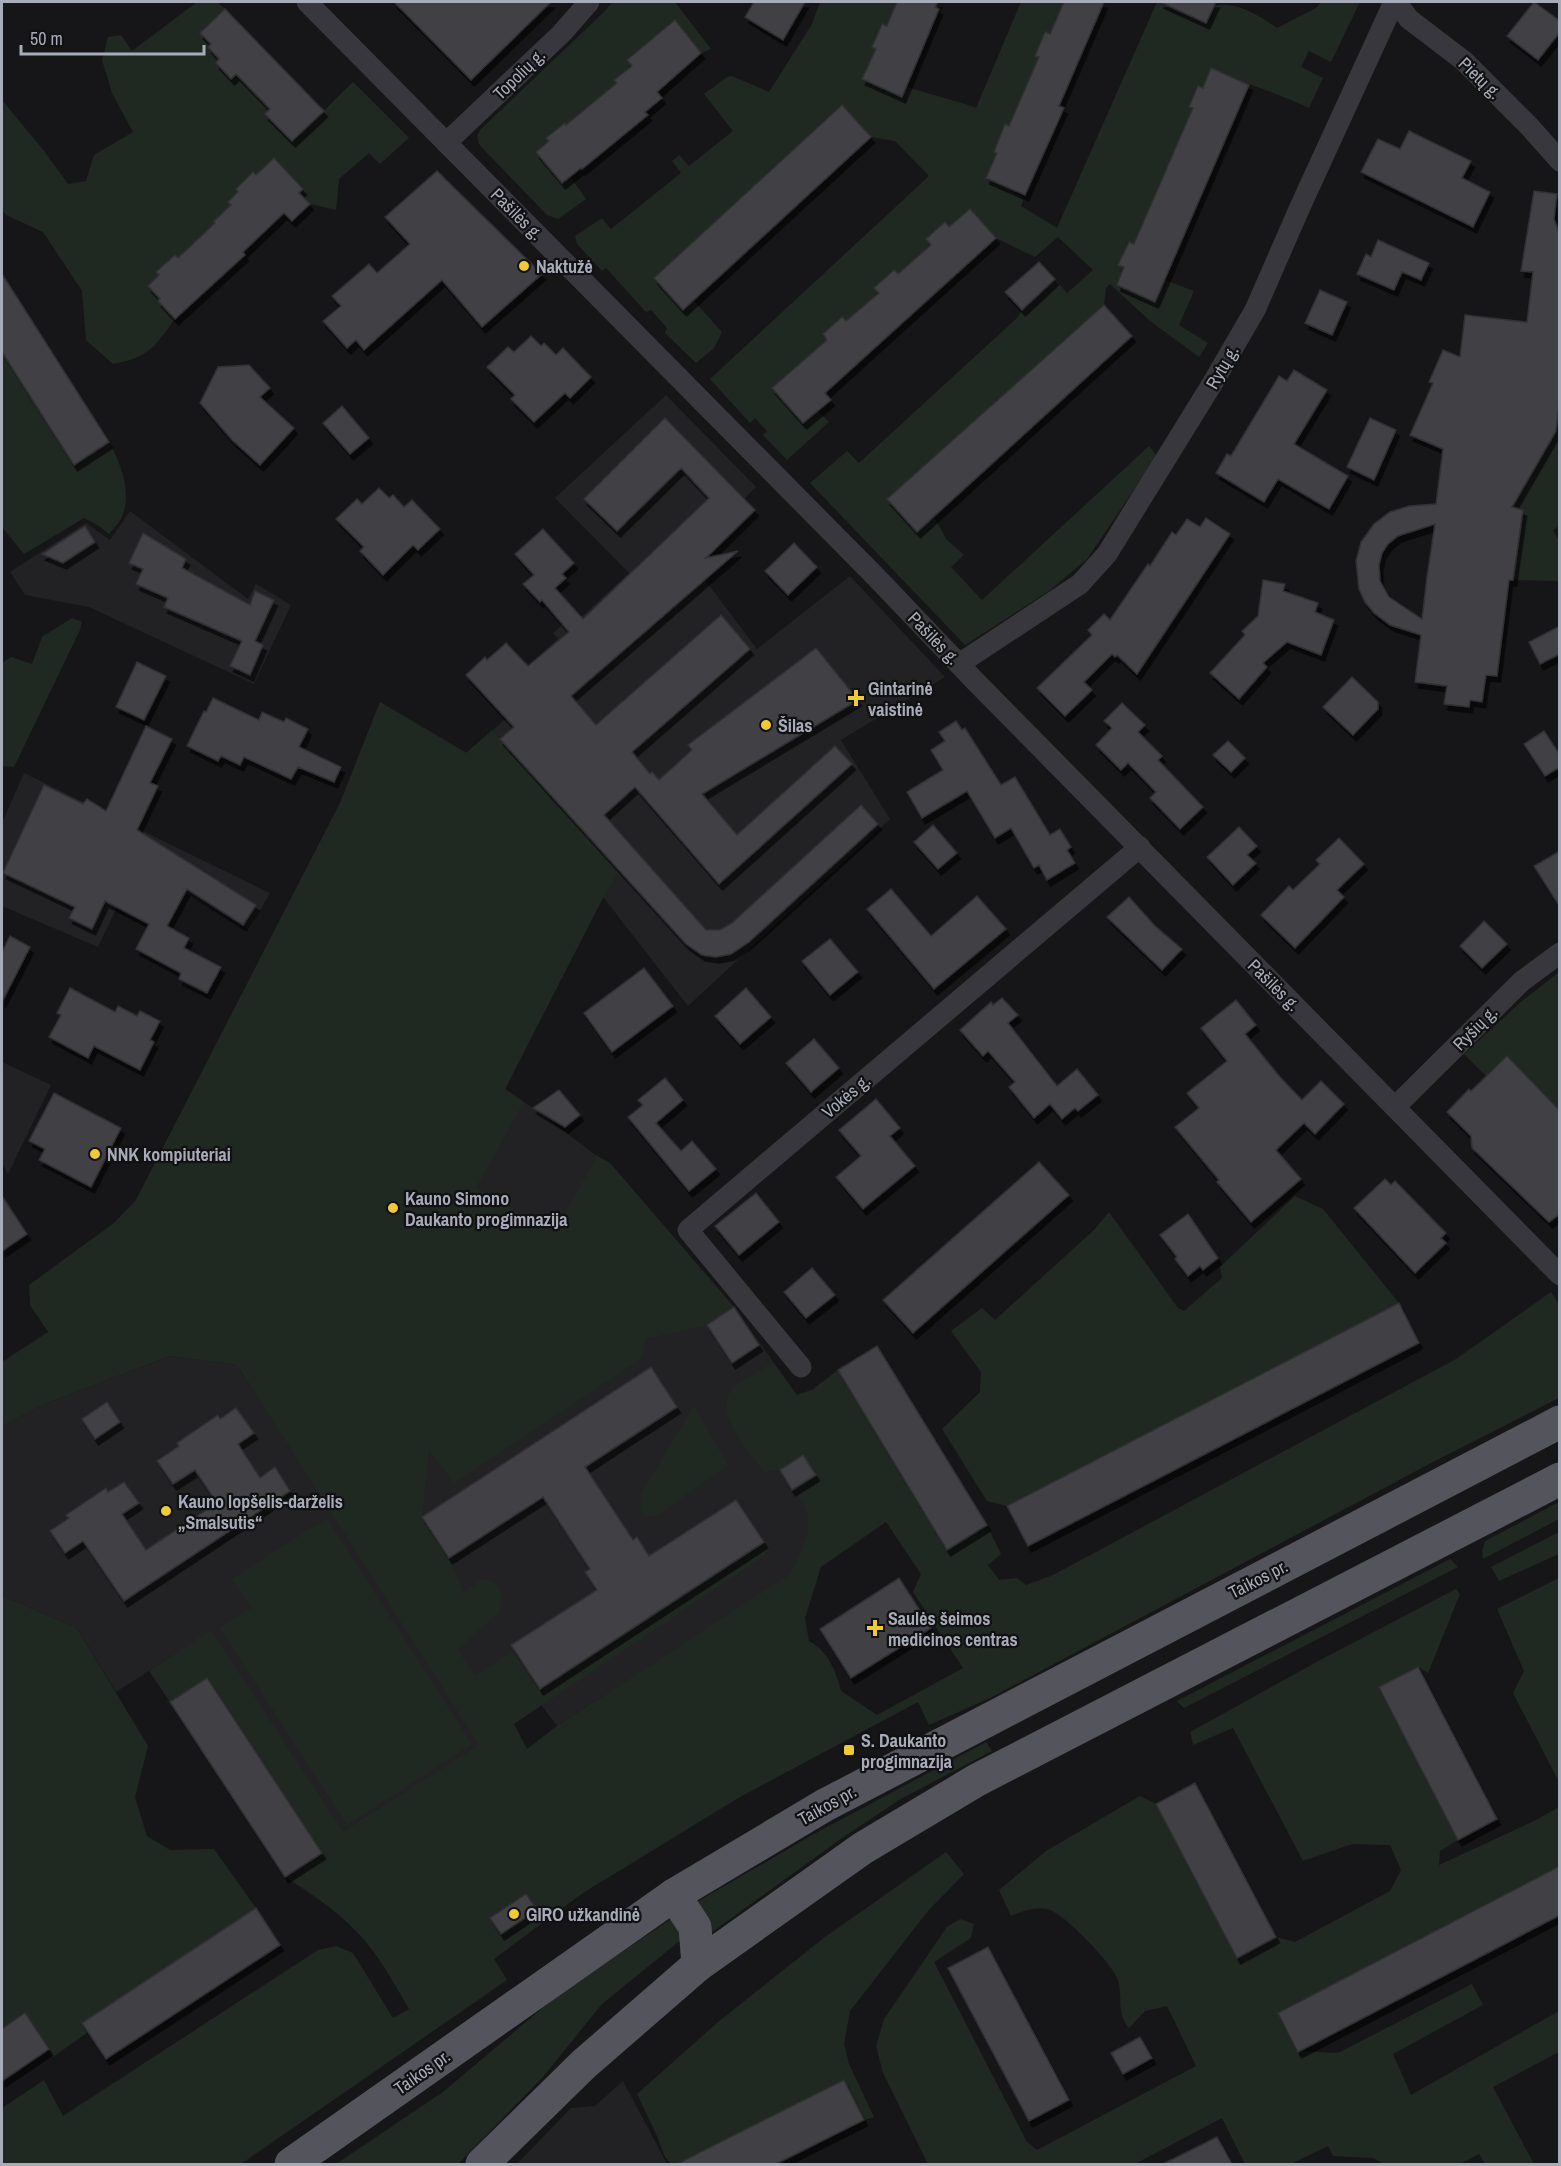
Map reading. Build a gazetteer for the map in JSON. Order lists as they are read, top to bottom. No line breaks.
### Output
{"streets":{"main road":["Taikos pr."],"street":["Topolių g.","Pietų g.","Pašilės g.","Rytų g.","Ryšių g.","Vokės g."]},"crossings":[["Topolių g.","Pašilės g."],["Pietų g.","Rytų g."],["Pašilės g.","Rytų g."],["Pašilės g.","Ryšių g."],["Pašilės g.","Vokės g."]],"places":{"other":["Naktužė","Šilas","NNK kompiuteriai","Kauno Simono Daukanto progimnazija","Kauno lopšelis-darželis „Smalsutis“","GIRO užkandinė"],"health":["Gintarinė vaistinė","Saulės šeimos medicinos centras"],"transit":["S. Daukanto progimnazija"]},"scale_bar":"50 m"}
